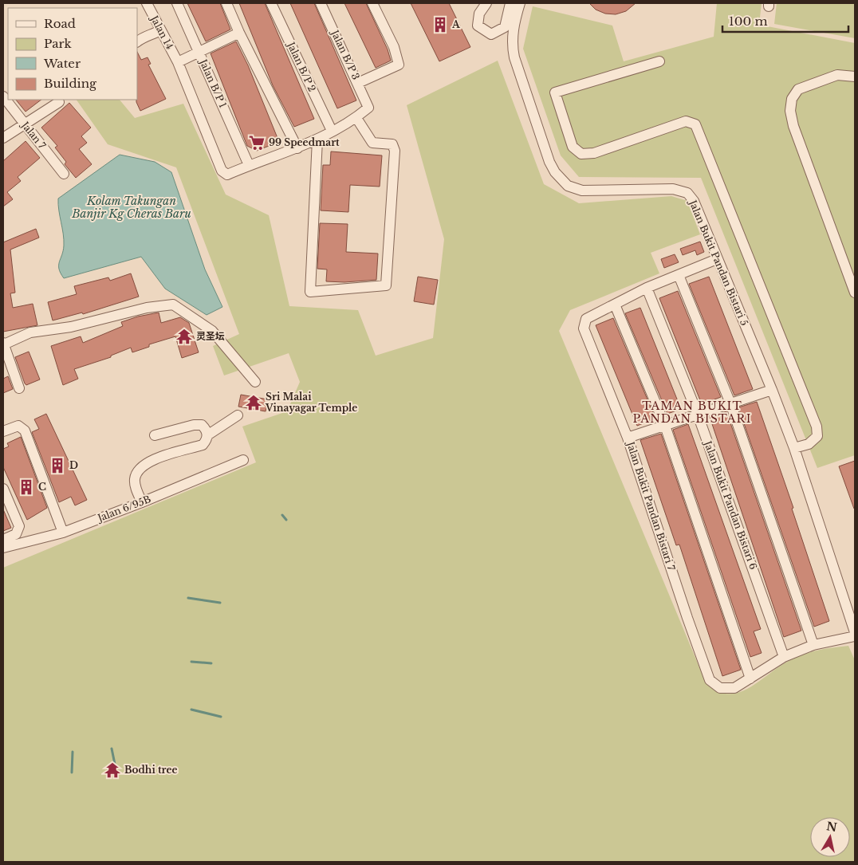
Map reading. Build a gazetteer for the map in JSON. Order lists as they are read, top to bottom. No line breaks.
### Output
{"streets":{"street":["Jalan 14","Jalan B/P 3","Jalan B/P 2","Jalan B/P 1","Jalan 7","Jalan Bukit Pandan Bistari 5","Jalan Bukit Pandan Bistari 6","Jalan Bukit Pandan Bistari 7","Jalan 6/95B"]},"crossings":[["Jalan 14","Jalan B/P 1"],["Jalan Bukit Pandan Bistari 5","Jalan Bukit Pandan Bistari 7"],["Jalan Bukit Pandan Bistari 6","Jalan Bukit Pandan Bistari 7"]],"districts":["TAMAN BUKIT PANDAN BISTARI"],"water":["Kolam Takungan Banjir Kg Cheras Baru"],"places":{"building":["A","D","C"],"supermarket":["99 Speedmart"],"temple":["灵圣坛","Sri Malai Vinayagar Temple","Bodhi tree"]},"legend":["Road","Park","Water","Building"],"scale_bar":"100 m","north":"top"}
